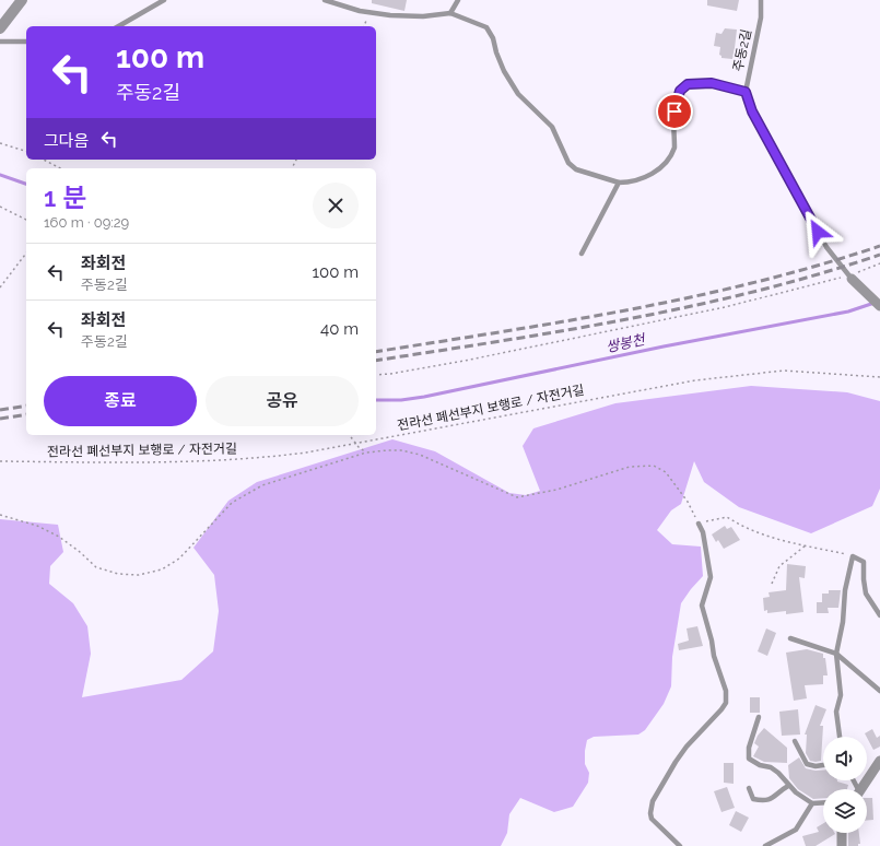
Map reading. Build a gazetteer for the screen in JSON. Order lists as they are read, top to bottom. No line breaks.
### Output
{"streets":{"lane":["주동2길"],"path":["전라선 폐선부지 보행로 / 자전거길"]},"water":["쌍봉천"],"page":{"turn":["100 m","주동2길"],"then":"그다음","heading":["1 분","160 m · 09:29"],"list":[{"name":"좌회전","note":"주동2길","value":"100 m"},{"name":"좌회전","note":"주동2길","value":"40 m"}],"buttons":["종료","공유"]}}
